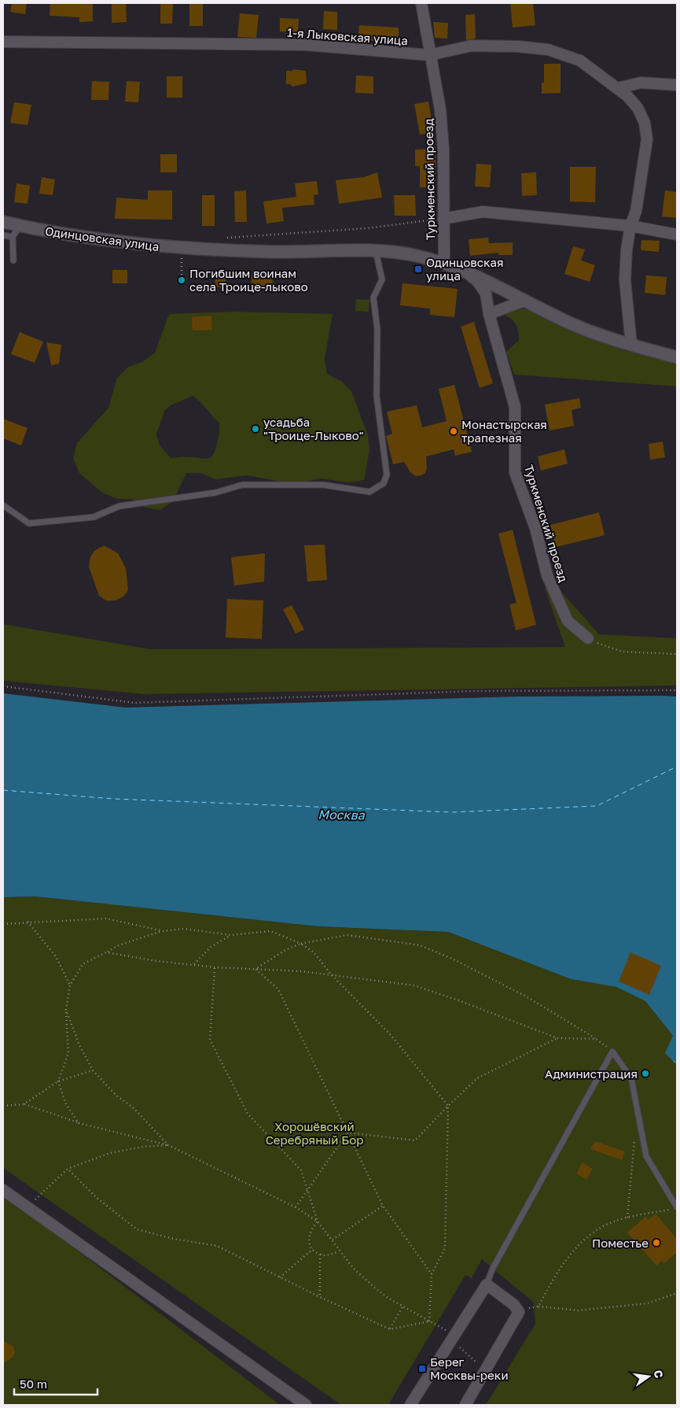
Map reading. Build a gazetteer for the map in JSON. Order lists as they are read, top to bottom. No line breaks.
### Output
{"streets":{"street":["1-я Лыковская улица","Туркменский проезд","Одинцовская улица"]},"crossings":[["1-я Лыковская улица","Туркменский проезд"],["1-я Лыковская улица","Одинцовская улица"],["Туркменский проезд","Одинцовская улица"]],"water":["Москва"],"parks":["Хорошёвский Серебряный Бор"],"places":{"transit":["Одинцовская улица","Берег Москвы-реки"],"other":["Погибшим воинам села Троице-лыково","усадьба \"Троице-Лыково\"","Монастырская трапезная","Администрация","Поместье"]},"scale_bar":"50 m","north":"right"}
